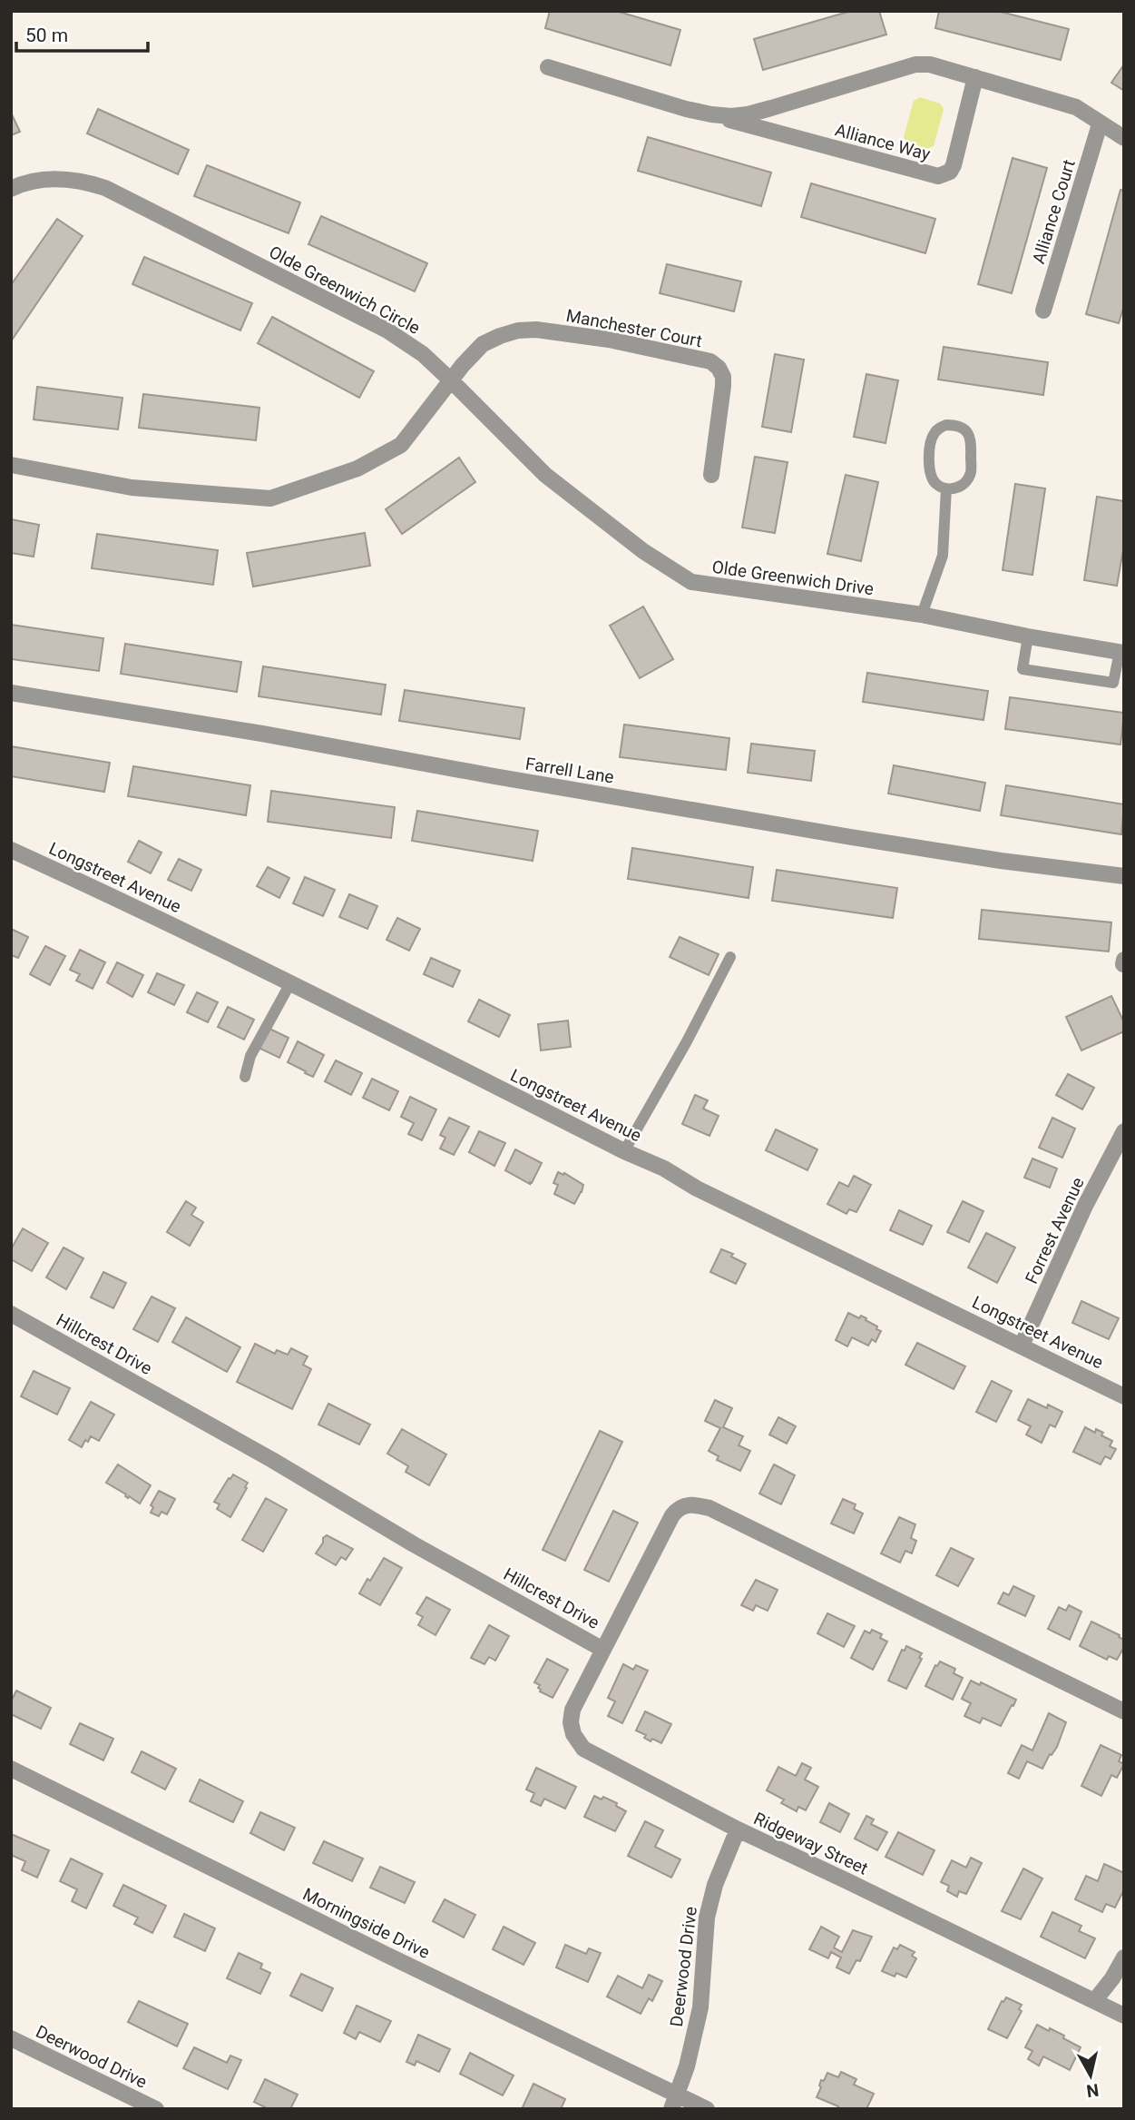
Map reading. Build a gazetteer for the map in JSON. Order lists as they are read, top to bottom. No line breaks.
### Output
{"streets":{"street":["Alliance Way","Alliance Court","Olde Greenwich Circle","Manchester Court","Olde Greenwich Drive","Farrell Lane","Longstreet Avenue","Forrest Avenue","Hillcrest Drive","Ridgeway Street","Morningside Drive","Deerwood Drive"]},"crossings":[["Alliance Way","Alliance Court"],["Olde Greenwich Circle","Manchester Court"],["Olde Greenwich Circle","Olde Greenwich Drive"],["Manchester Court","Olde Greenwich Drive"],["Longstreet Avenue","Forrest Avenue"],["Hillcrest Drive","Ridgeway Street"],["Ridgeway Street","Deerwood Drive"],["Morningside Drive","Deerwood Drive"]],"scale_bar":"50 m","north":"bottom"}
